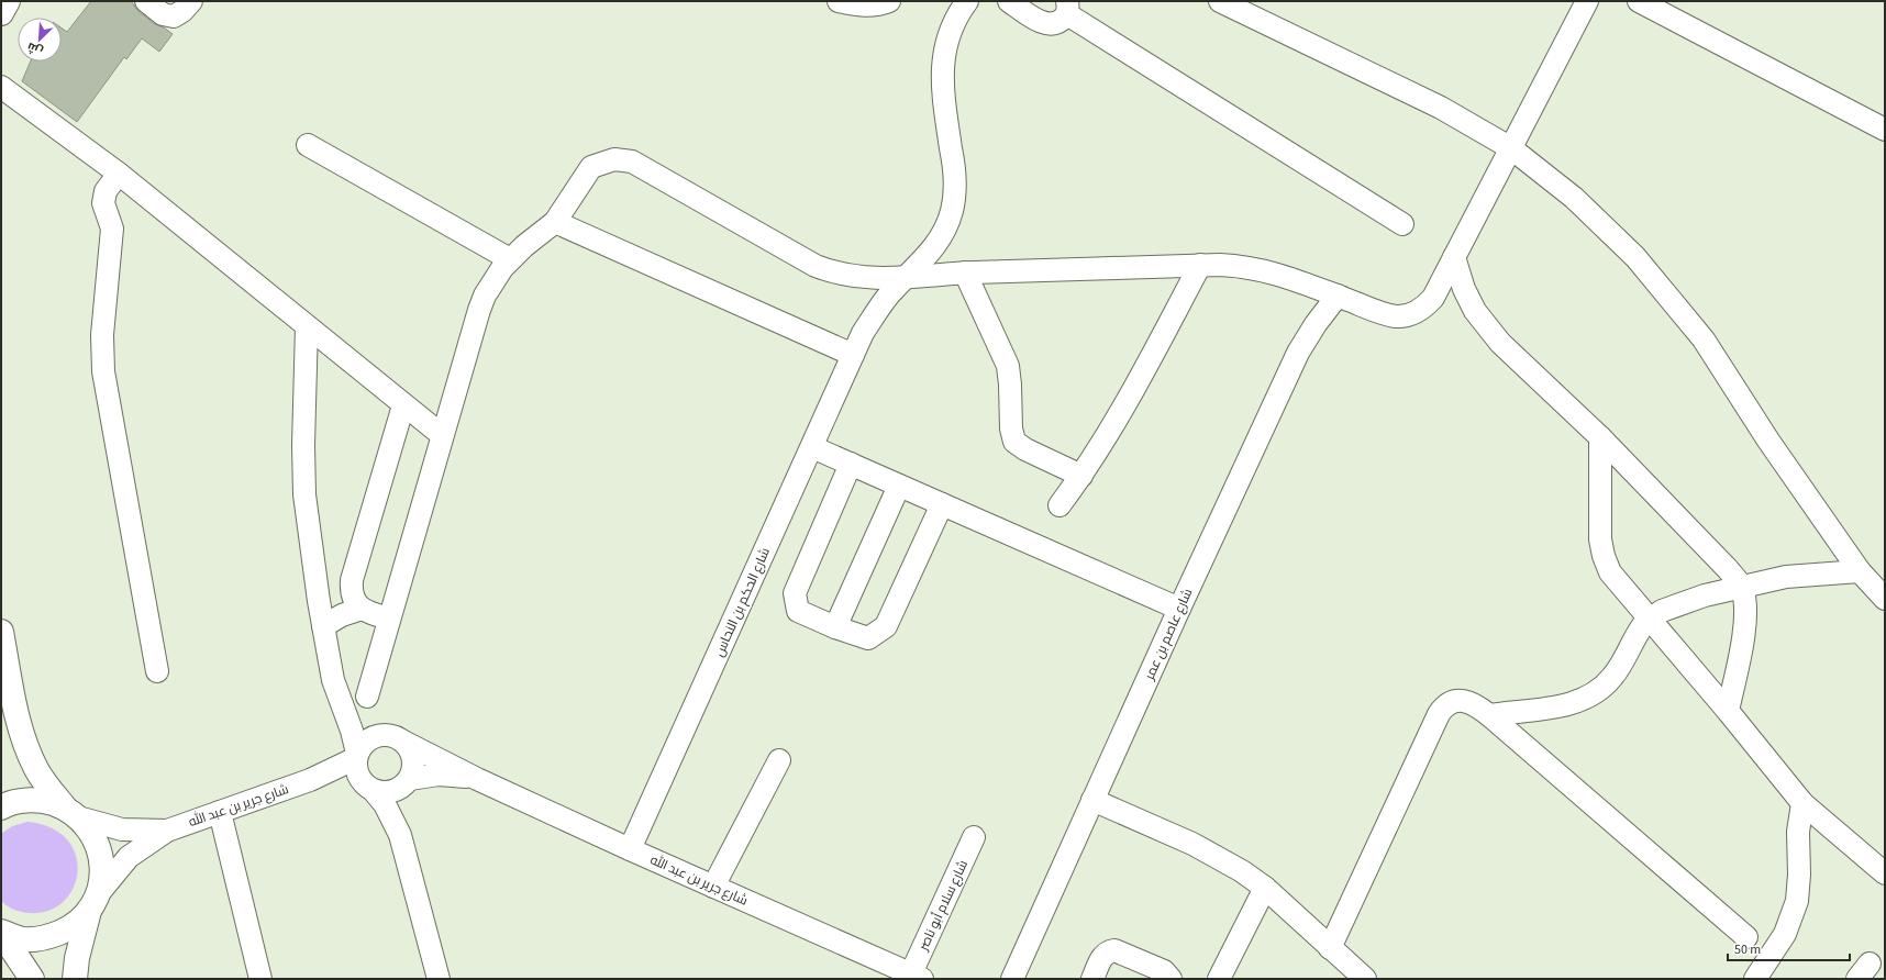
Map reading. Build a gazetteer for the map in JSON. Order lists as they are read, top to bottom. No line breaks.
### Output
{"streets":{"street":["شارع الحكم بن النحاس","شارع عاصم بن عمر","شارع جرير بن عبد الله","شارع سلام أبو ناصر"]},"crossings":[["شارع الحكم بن النحاس","شارع جرير بن عبد الله"],["شارع جرير بن عبد الله","شارع سلام أبو ناصر"]],"scale_bar":"50 m","north":"bottom left"}
